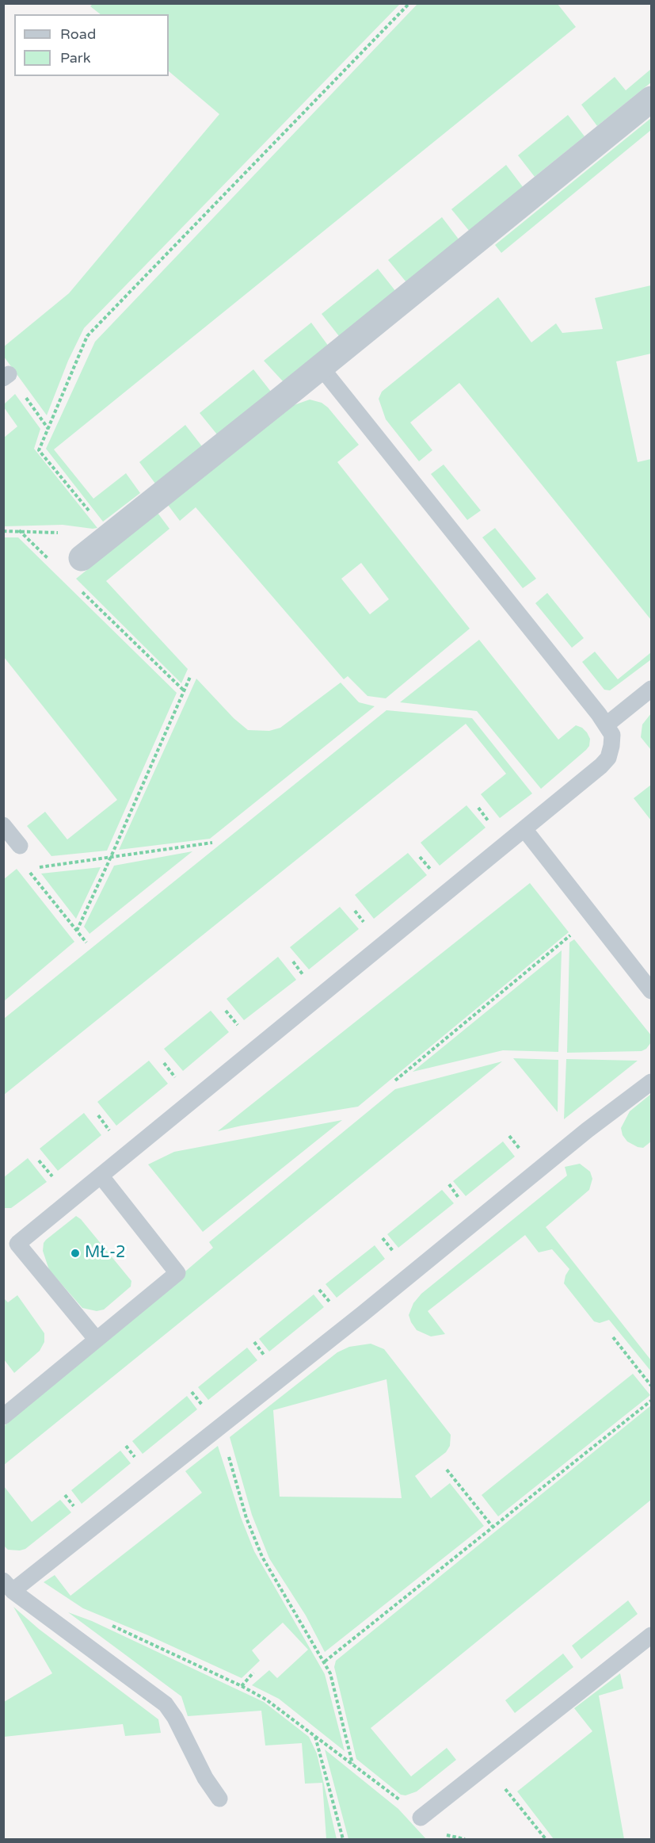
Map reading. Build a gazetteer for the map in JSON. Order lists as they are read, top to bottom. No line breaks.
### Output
{"places":["MŁ-2"],"legend":["Road","Park"]}
